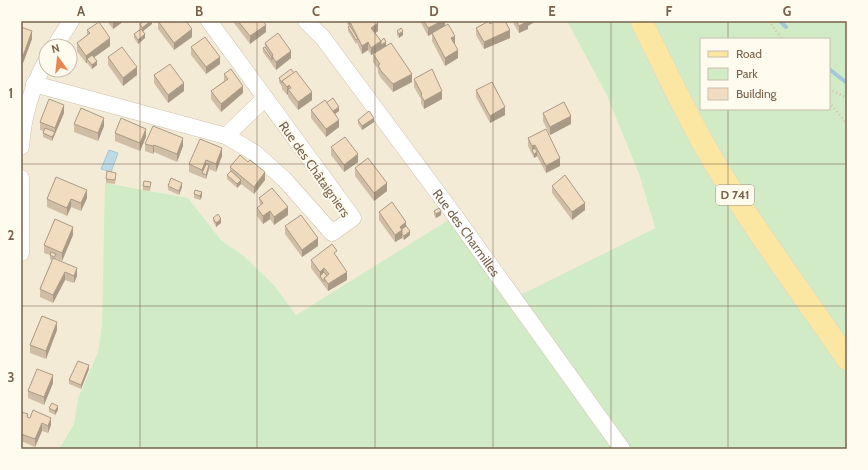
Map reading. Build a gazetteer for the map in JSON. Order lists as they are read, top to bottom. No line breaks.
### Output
{"streets":{"main road":["D 741"],"street":["Rue des Châtaigniers","Rue des Charmilles"]},"legend":["Road","Park","Building"],"north":"top","grid":{"columns":["A","B","C","D","E","F","G"],"rows":["1","2","3"]}}
